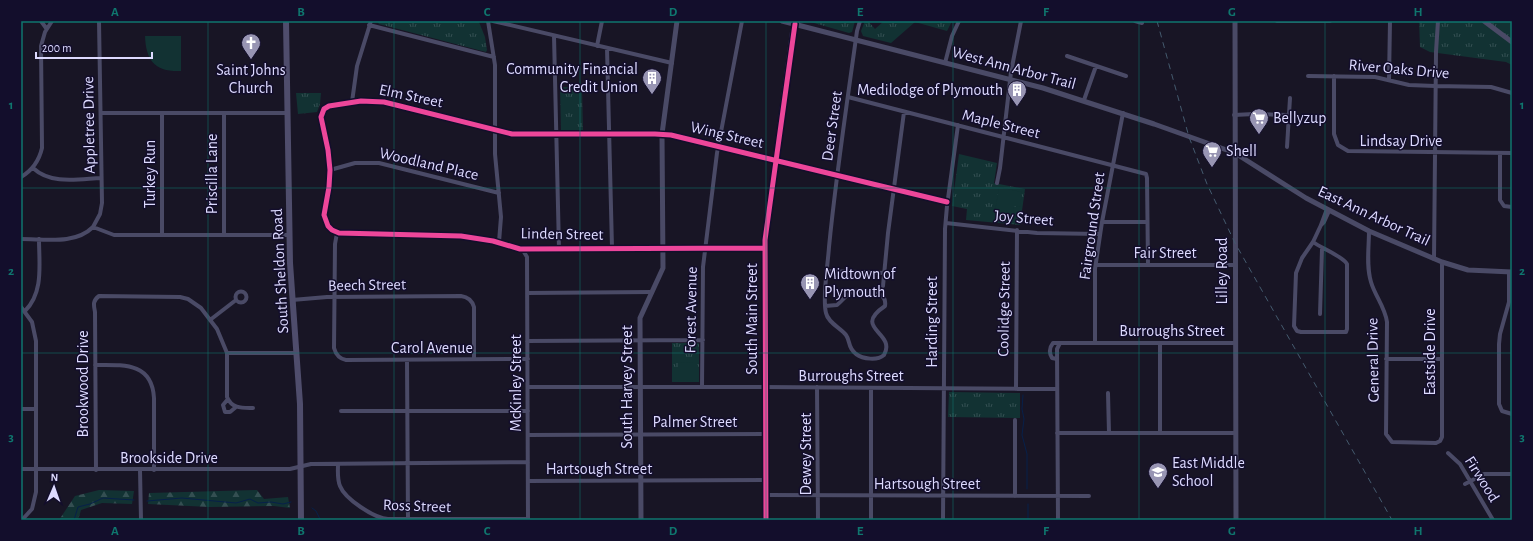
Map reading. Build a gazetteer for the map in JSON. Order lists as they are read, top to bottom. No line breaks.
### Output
{"streets":{"main road":["South Sheldon Road","South Main Street"],"street":["West Ann Arbor Trail","River Oaks Drive","Elm Street","Maple Street","Appletree Drive","Deer Street","Wing Street","Lindsay Drive","Woodland Place","Turkey Run","Priscilla Lane","East Ann Arbor Trail","Joy Street","Fairground Street","Linden Street","Fair Street","Lilley Road","Beech Street","Coolidge Street","Forest Avenue","Harding Street","Burroughs Street","Carol Avenue","Eastside Drive","General Drive","McKinley Street","Brookwood Drive","South Harvey Street","Palmer Street","Dewey Street","Brookside Drive","Hartsough Street","Firwood","Ross Street"]},"crossings":[["West Ann Arbor Trail","Deer Street"],["West Ann Arbor Trail","East Ann Arbor Trail"],["West Ann Arbor Trail","Fairground Street"],["West Ann Arbor Trail","Lilley Road"],["West Ann Arbor Trail","South Main Street"],["River Oaks Drive","Lindsay Drive"],["Elm Street","Wing Street"],["Elm Street","Woodland Place"],["Maple Street","Deer Street"],["Maple Street","Fairground Street"],["Maple Street","Harding Street"],["Deer Street","Wing Street"],["Wing Street","Forest Avenue"],["Wing Street","South Main Street"],["Wing Street","Harding Street"],["Wing Street","South Harvey Street"],["East Ann Arbor Trail","Lilley Road"],["East Ann Arbor Trail","Eastside Drive"],["East Ann Arbor Trail","General Drive"],["Joy Street","Fairground Street"],["Joy Street","Coolidge Street"],["Joy Street","Harding Street"],["Fairground Street","Fair Street"],["Fairground Street","Burroughs Street"],["Linden Street","Forest Avenue"],["Linden Street","South Main Street"],["Linden Street","McKinley Street"],["Linden Street","South Harvey Street"],["Fair Street","Lilley Road"],["South Sheldon Road","Beech Street"],["South Sheldon Road","Brookside Drive"],["South Sheldon Road","Hartsough Street"],["Lilley Road","Burroughs Street"],["Beech Street","Carol Avenue"],["Coolidge Street","Burroughs Street"],["Forest Avenue","Burroughs Street"],["South Main Street","Burroughs Street"],["South Main Street","Palmer Street"],["South Main Street","Hartsough Street"],["Harding Street","Burroughs Street"],["Harding Street","Hartsough Street"],["Burroughs Street","McKinley Street"],["Burroughs Street","South Harvey Street"],["Burroughs Street","Dewey Street"],["Carol Avenue","McKinley Street"],["Eastside Drive","General Drive"],["McKinley Street","Palmer Street"],["McKinley Street","Hartsough Street"],["McKinley Street","Ross Street"],["Brookwood Drive","Brookside Drive"],["South Harvey Street","Palmer Street"],["South Harvey Street","Hartsough Street"],["Dewey Street","Hartsough Street"],["Brookside Drive","Hartsough Street"],["Hartsough Street","Ross Street"]],"places":{"church":["Saint Johns Church"],"building":["Community Financial Credit Union","Medilodge of Plymouth","Midtown of Plymouth"],"supermarket":["Bellyzup","Shell"],"school or university":["East Middle School"]},"scale_bar":"200 m","north":"top","grid":{"columns":["A","B","C","D","E","F","G","H"],"rows":["1","2","3"]}}
